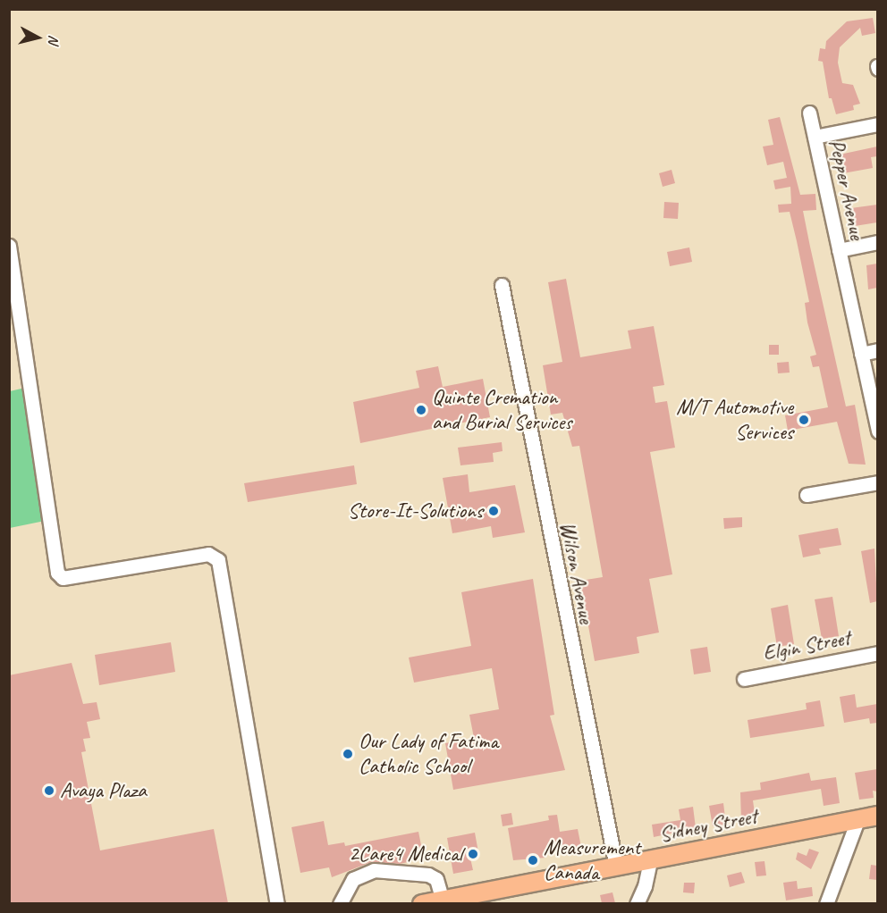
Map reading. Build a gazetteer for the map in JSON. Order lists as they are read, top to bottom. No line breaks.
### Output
{"streets":{"main road":["Sidney Street"],"street":["Pepper Avenue","Wilson Avenue","Elgin Street"]},"crossings":[["Wilson Avenue","Sidney Street"]],"places":["Quinte Cremation and Burial Services","M/T Automotive Services","Store-It-Solutions","Our Lady of Fatima Catholic School","Avaya Plaza","2Care4 Medical","Measurement Canada"],"north":"right"}
